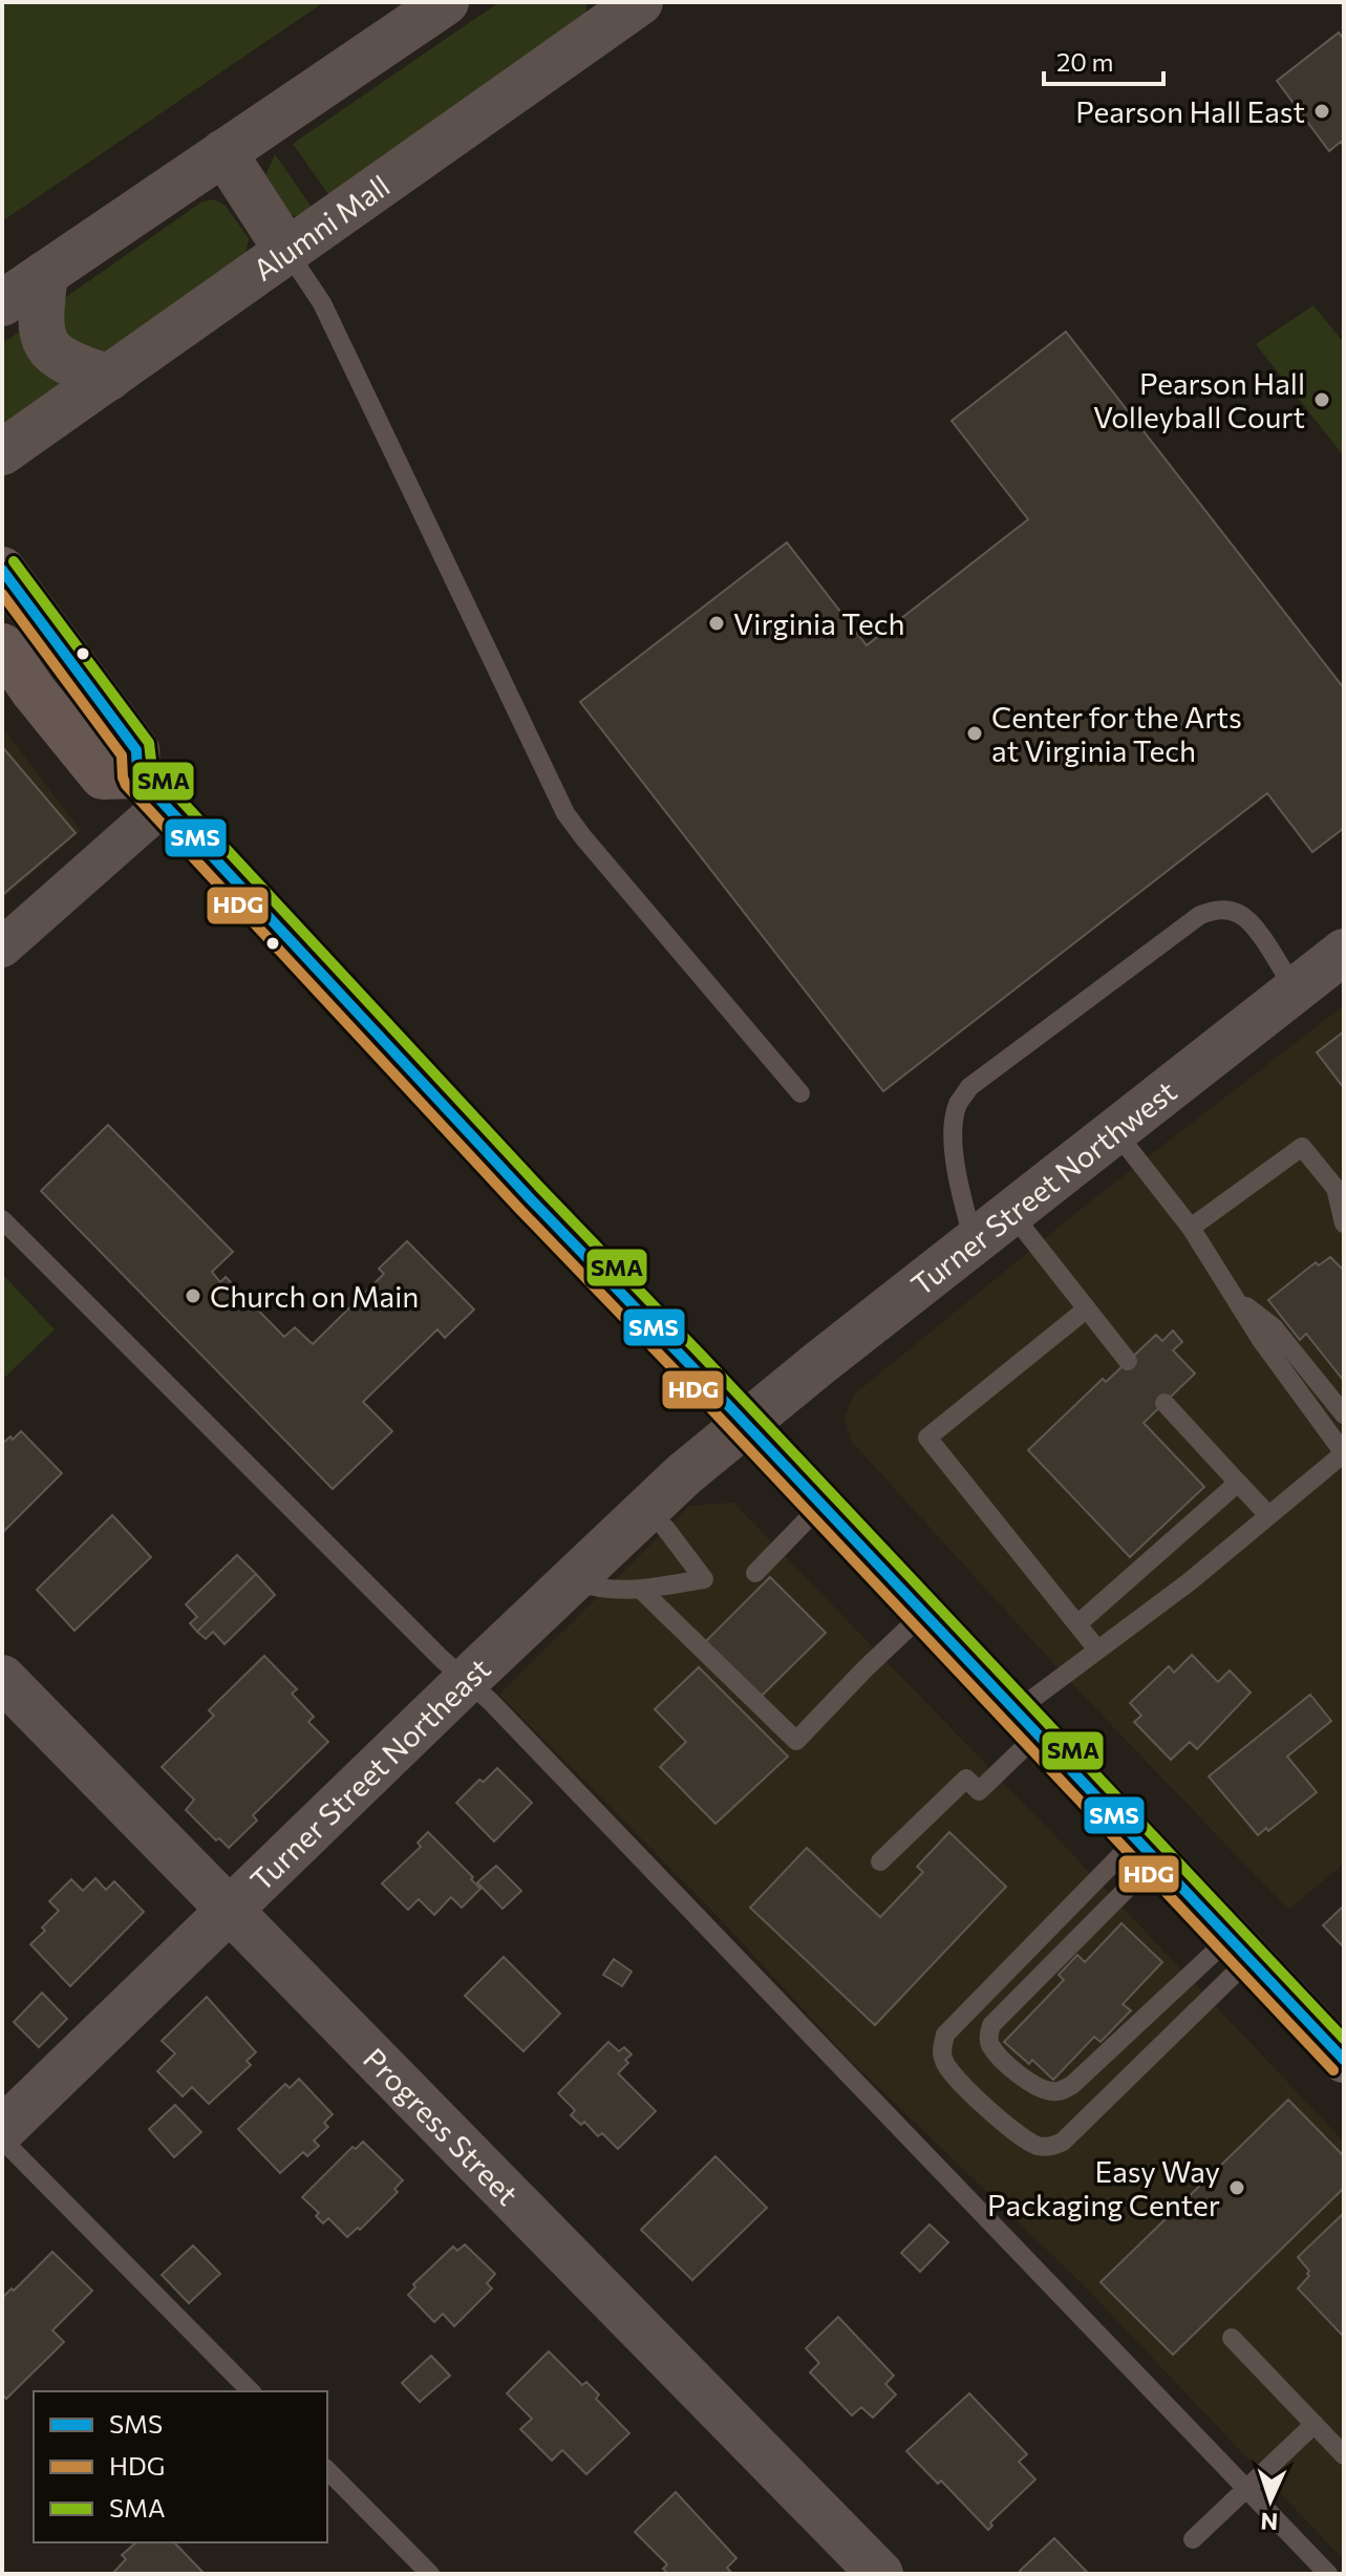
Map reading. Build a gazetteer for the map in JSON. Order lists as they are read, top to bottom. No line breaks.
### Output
{"streets":{"street":["Alumni Mall","Turner Street Northwest","Turner Street Northeast","Progress Street"]},"crossings":[["Turner Street Northwest","Turner Street Northeast"],["Turner Street Northeast","Progress Street"]],"places":["Pearson Hall East","Pearson Hall Volleyball Court","Virginia Tech","Center for the Arts at Virginia Tech","Church on Main","Easy Way Packaging Center"],"lines":["transit line SMA","transit line SMS","transit line HDG"],"legend":["SMS","HDG","SMA"],"scale_bar":"20 m","north":"bottom"}
